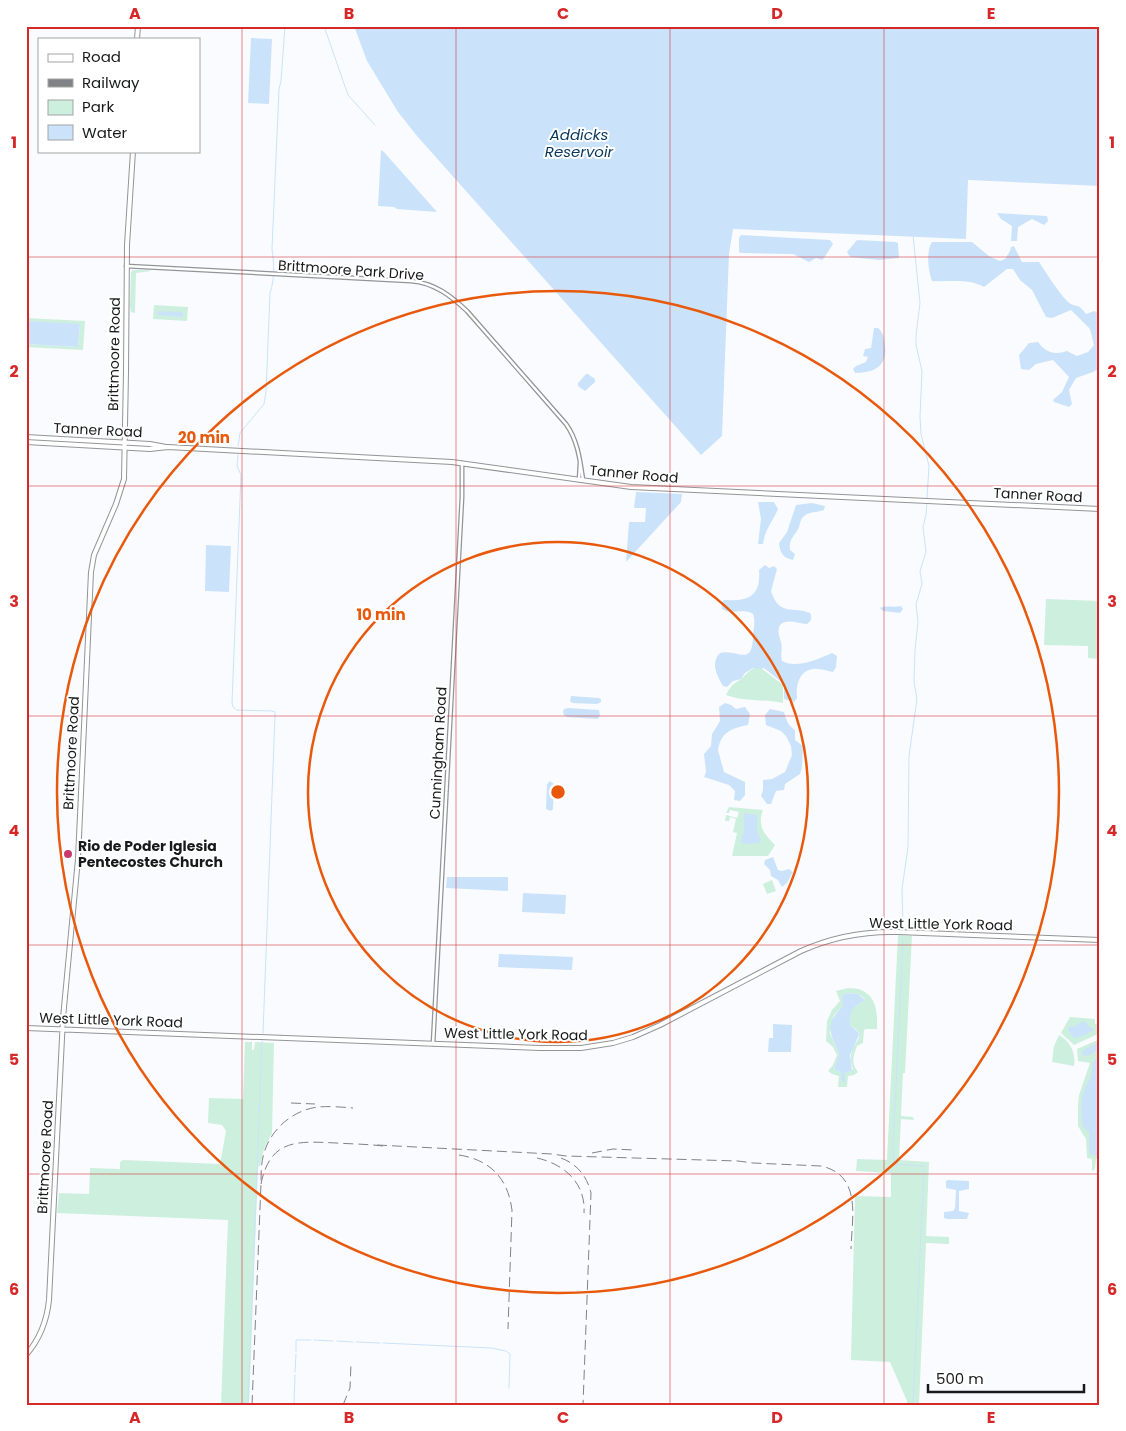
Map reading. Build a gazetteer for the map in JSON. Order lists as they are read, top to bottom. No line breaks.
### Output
{"streets":{"main road":["Brittmoore Road","Tanner Road","West Little York Road"],"street":["Brittmoore Park Drive","Cunningham Road"]},"crossings":[["Brittmoore Park Drive","Brittmoore Road"],["Brittmoore Park Drive","Tanner Road"],["Brittmoore Road","Tanner Road"],["Brittmoore Road","West Little York Road"],["Tanner Road","Cunningham Road"],["Cunningham Road","West Little York Road"]],"water":["Addicks Reservoir"],"places":["Rio de Poder Iglesia Pentecostes Church"],"legend":["Road","Railway","Park","Water"],"scale_bar":"500 m","grid":{"columns":["A","B","C","D","E"],"rows":["1","2","3","4","5","6"]},"rings":["20 min","10 min"]}
